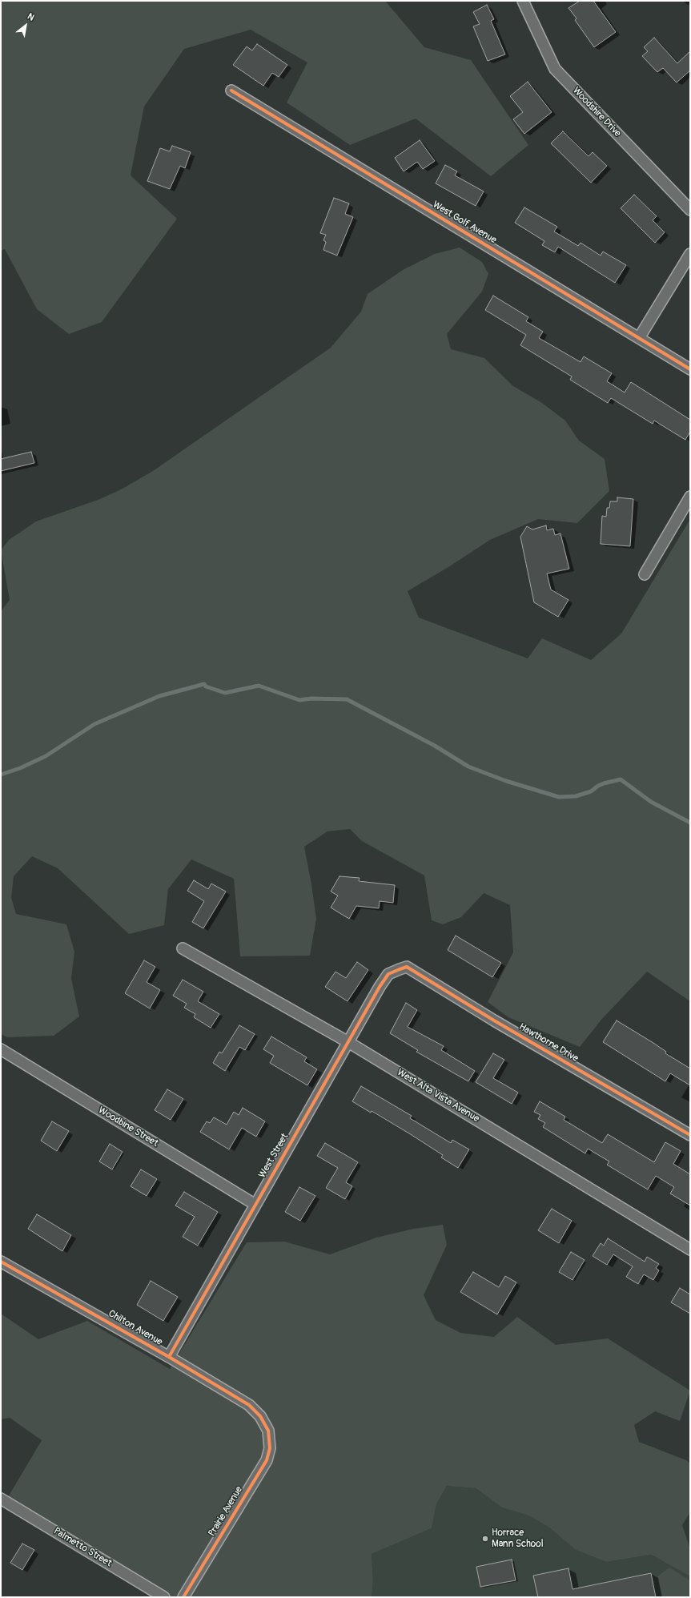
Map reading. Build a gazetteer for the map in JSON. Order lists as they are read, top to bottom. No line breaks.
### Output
{"streets":{"street":["Woodshire Drive","West Golf Avenue","Hawthorne Drive","West Alta Vista Avenue","Woodbine Street","West Street","Chilton Avenue","Prairie Avenue","Palmetto Street"]},"crossings":[["Hawthorne Drive","West Street"],["West Alta Vista Avenue","West Street"],["Woodbine Street","West Street"],["West Street","Chilton Avenue"],["Chilton Avenue","Prairie Avenue"]],"places":["Horrace Mann School"],"north":"top right"}
